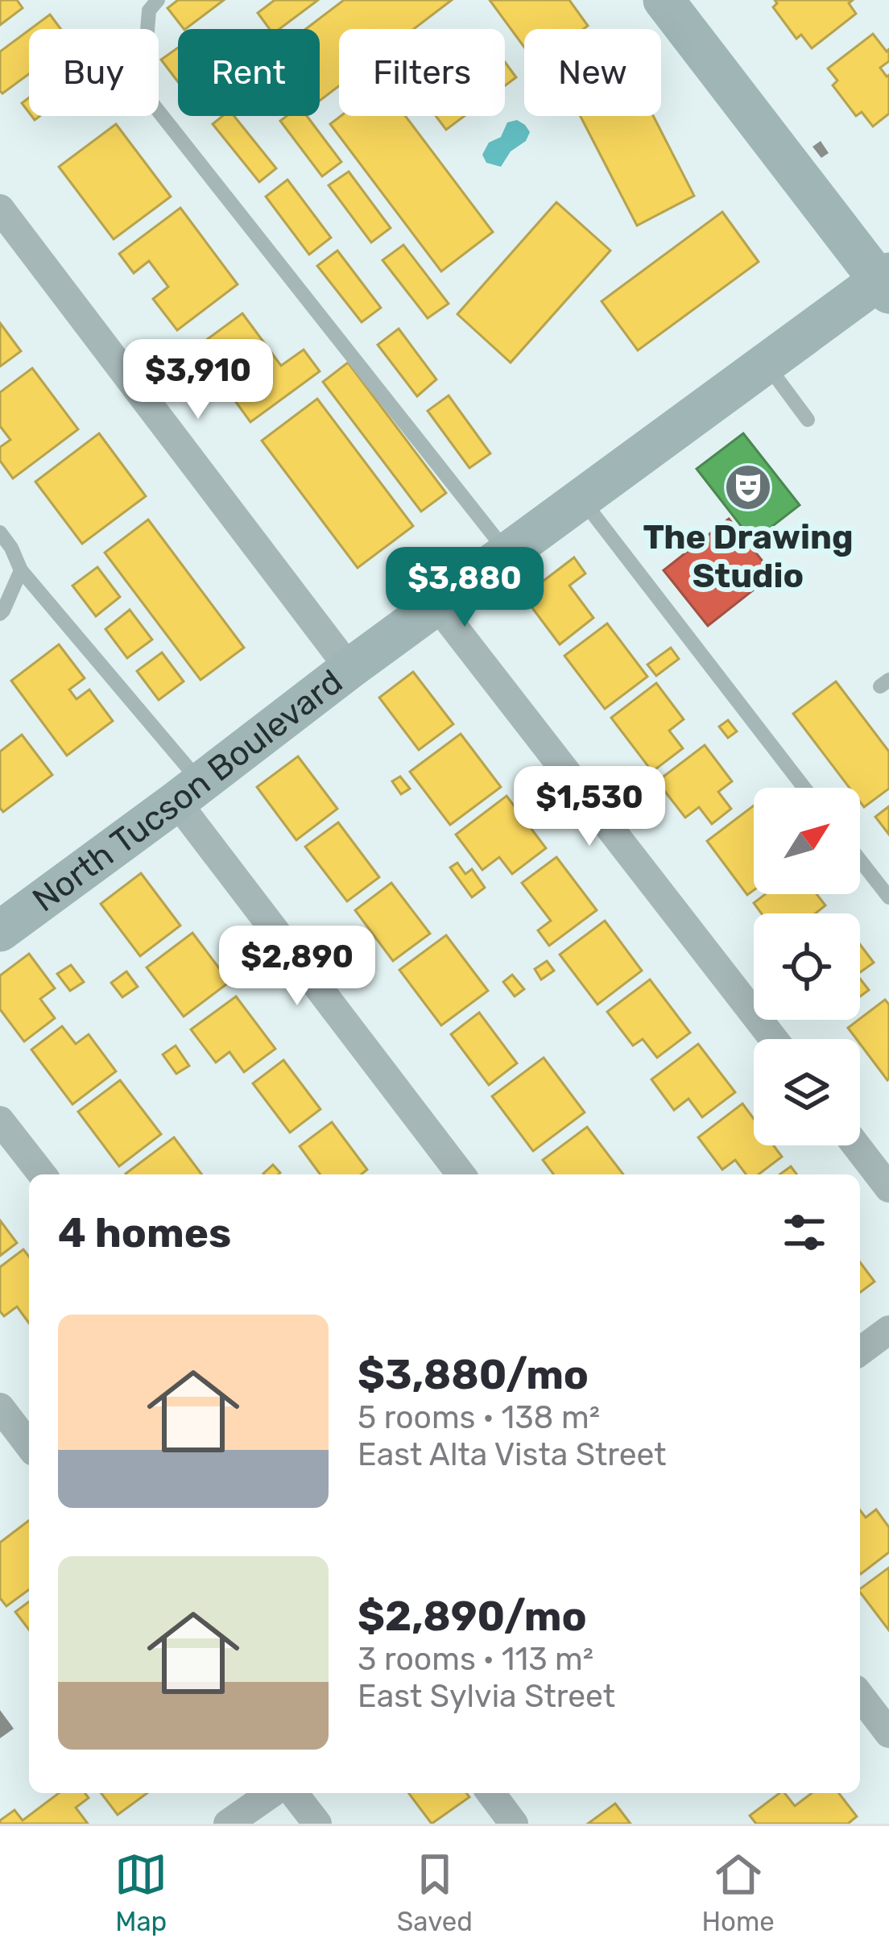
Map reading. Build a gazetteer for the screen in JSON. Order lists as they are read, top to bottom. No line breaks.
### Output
{"streets":{"main road":["North Tucson Boulevard"]},"places":{"theatre":["The Drawing Studio"]},"north":"top right","page":{"chip":["Buy","Rent","Filters","New"],"price":["$3,910","$3,880","$1,530","$2,890"],"heading":"4 homes","list":[{"name":"$3,880/mo","note":"5 rooms · 138 m² · East Alta Vista Street"},{"name":"$2,890/mo","note":"3 rooms · 113 m² · East Sylvia Street"}],"tabs":["Map","Saved","Home"]}}
